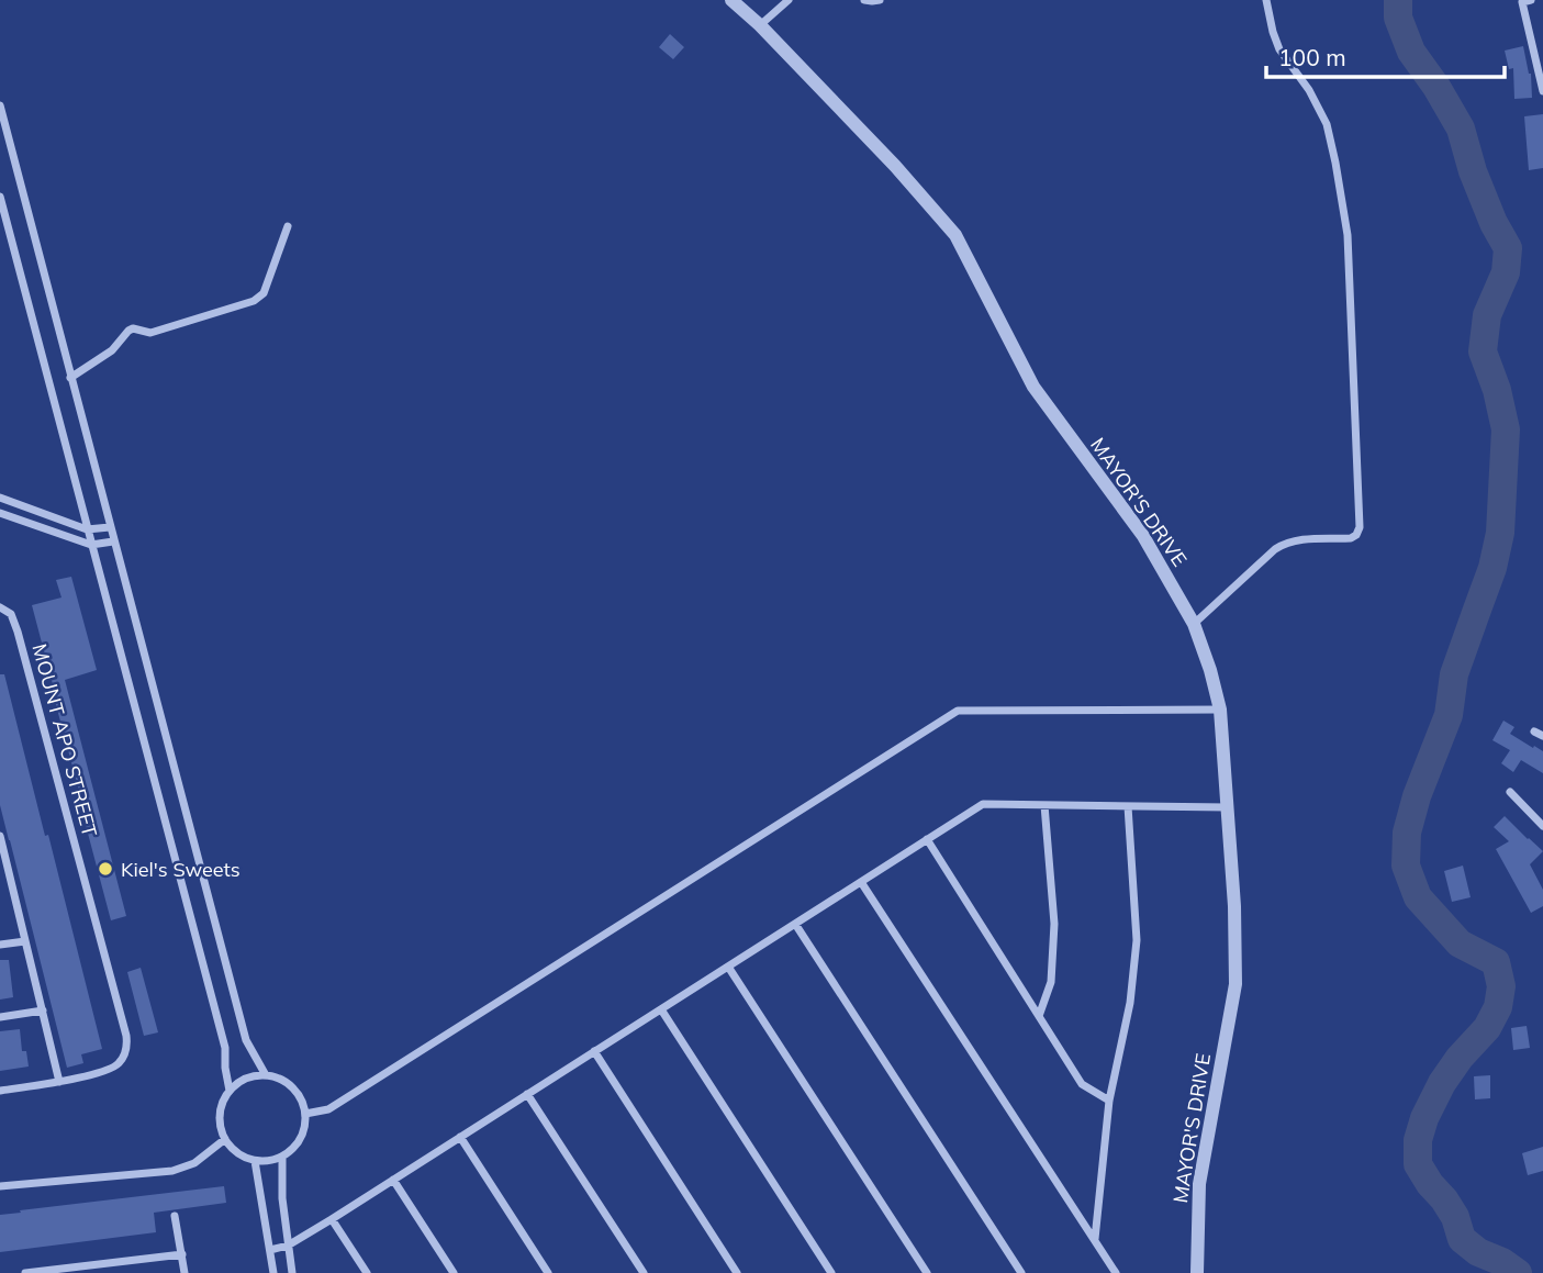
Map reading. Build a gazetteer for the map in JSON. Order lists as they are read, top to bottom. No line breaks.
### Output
{"streets":{"street":["MAYOR'S DRIVE","MOUNT APO STREET"]},"places":["Kiel's Sweets"],"scale_bar":"100 m"}
